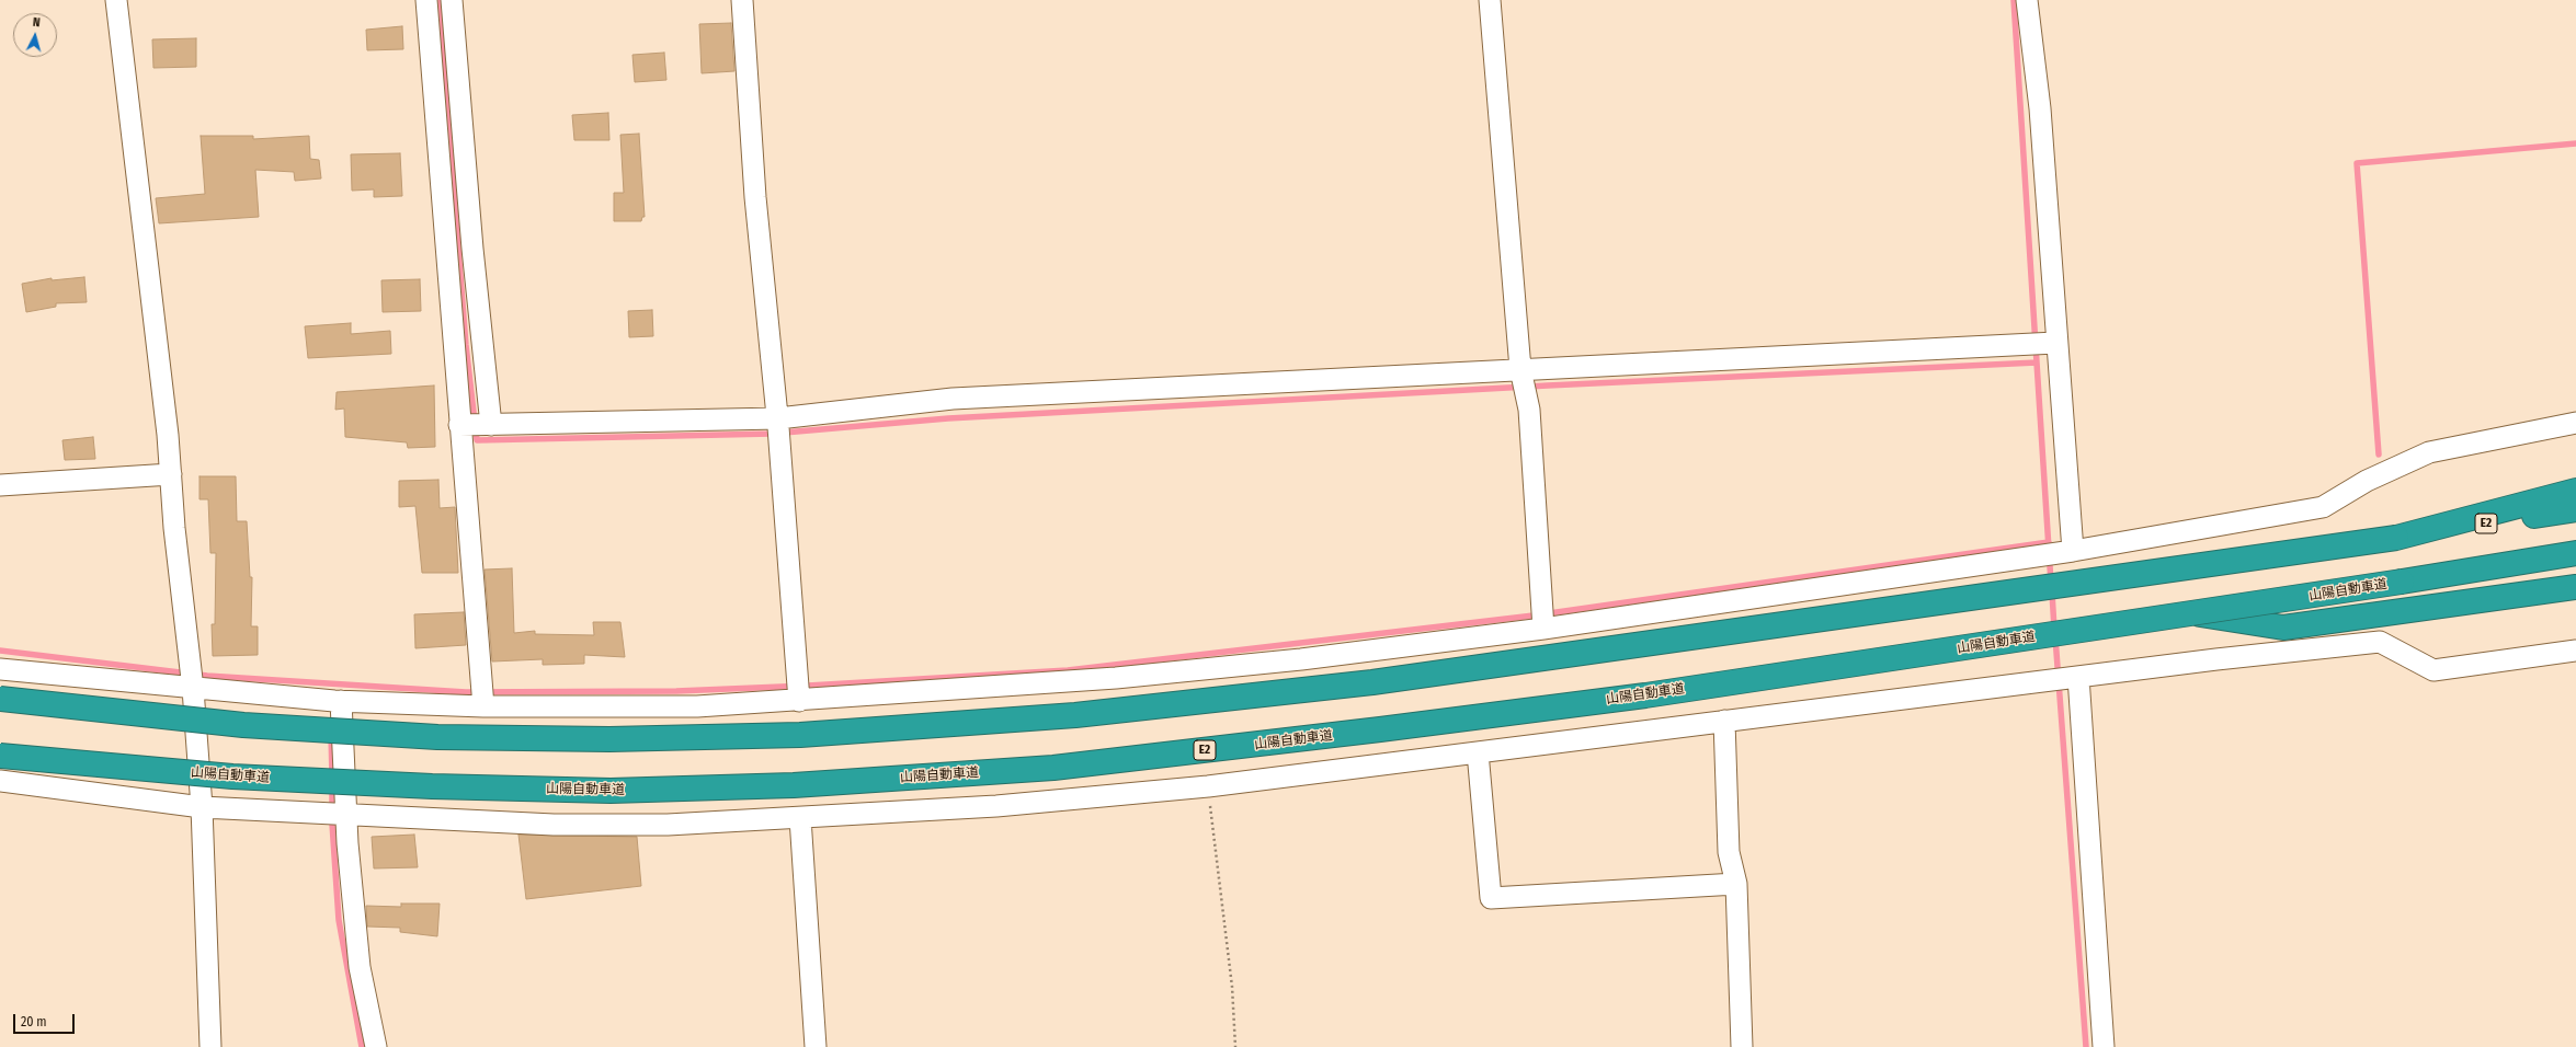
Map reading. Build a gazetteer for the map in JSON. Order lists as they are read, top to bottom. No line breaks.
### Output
{"streets":{"highway":["E2","山陽自動車道"]},"scale_bar":"20 m","north":"top"}
